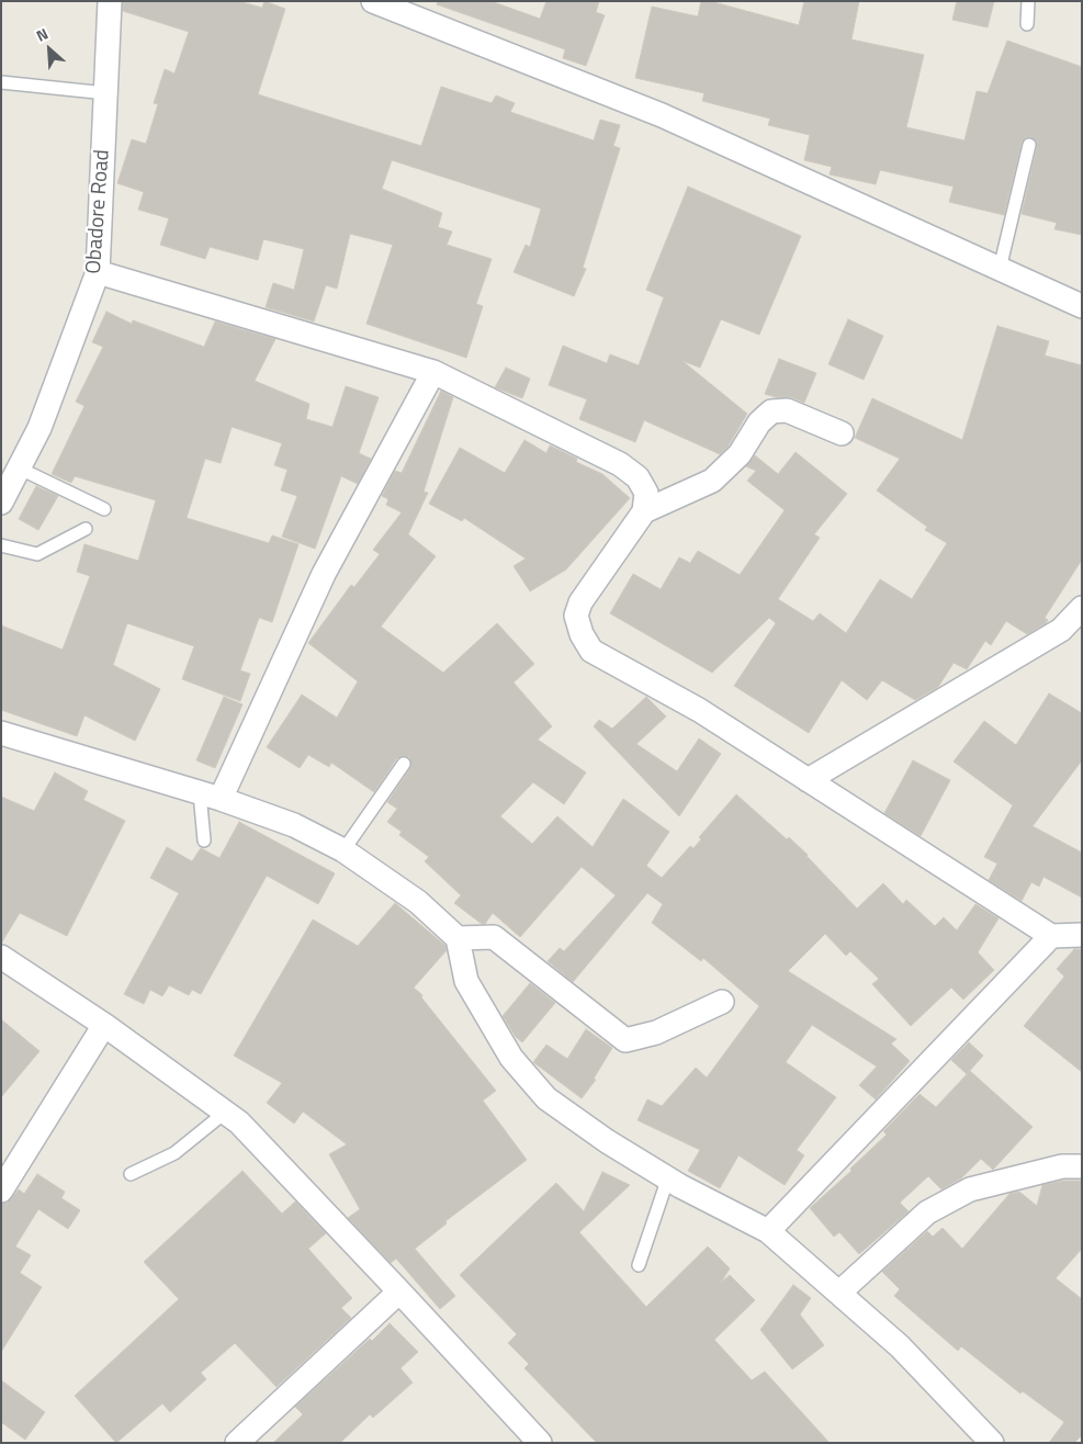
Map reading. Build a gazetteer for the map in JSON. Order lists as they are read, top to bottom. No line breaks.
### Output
{"streets":{"street":["Obadore Road"]},"north":"top left"}
